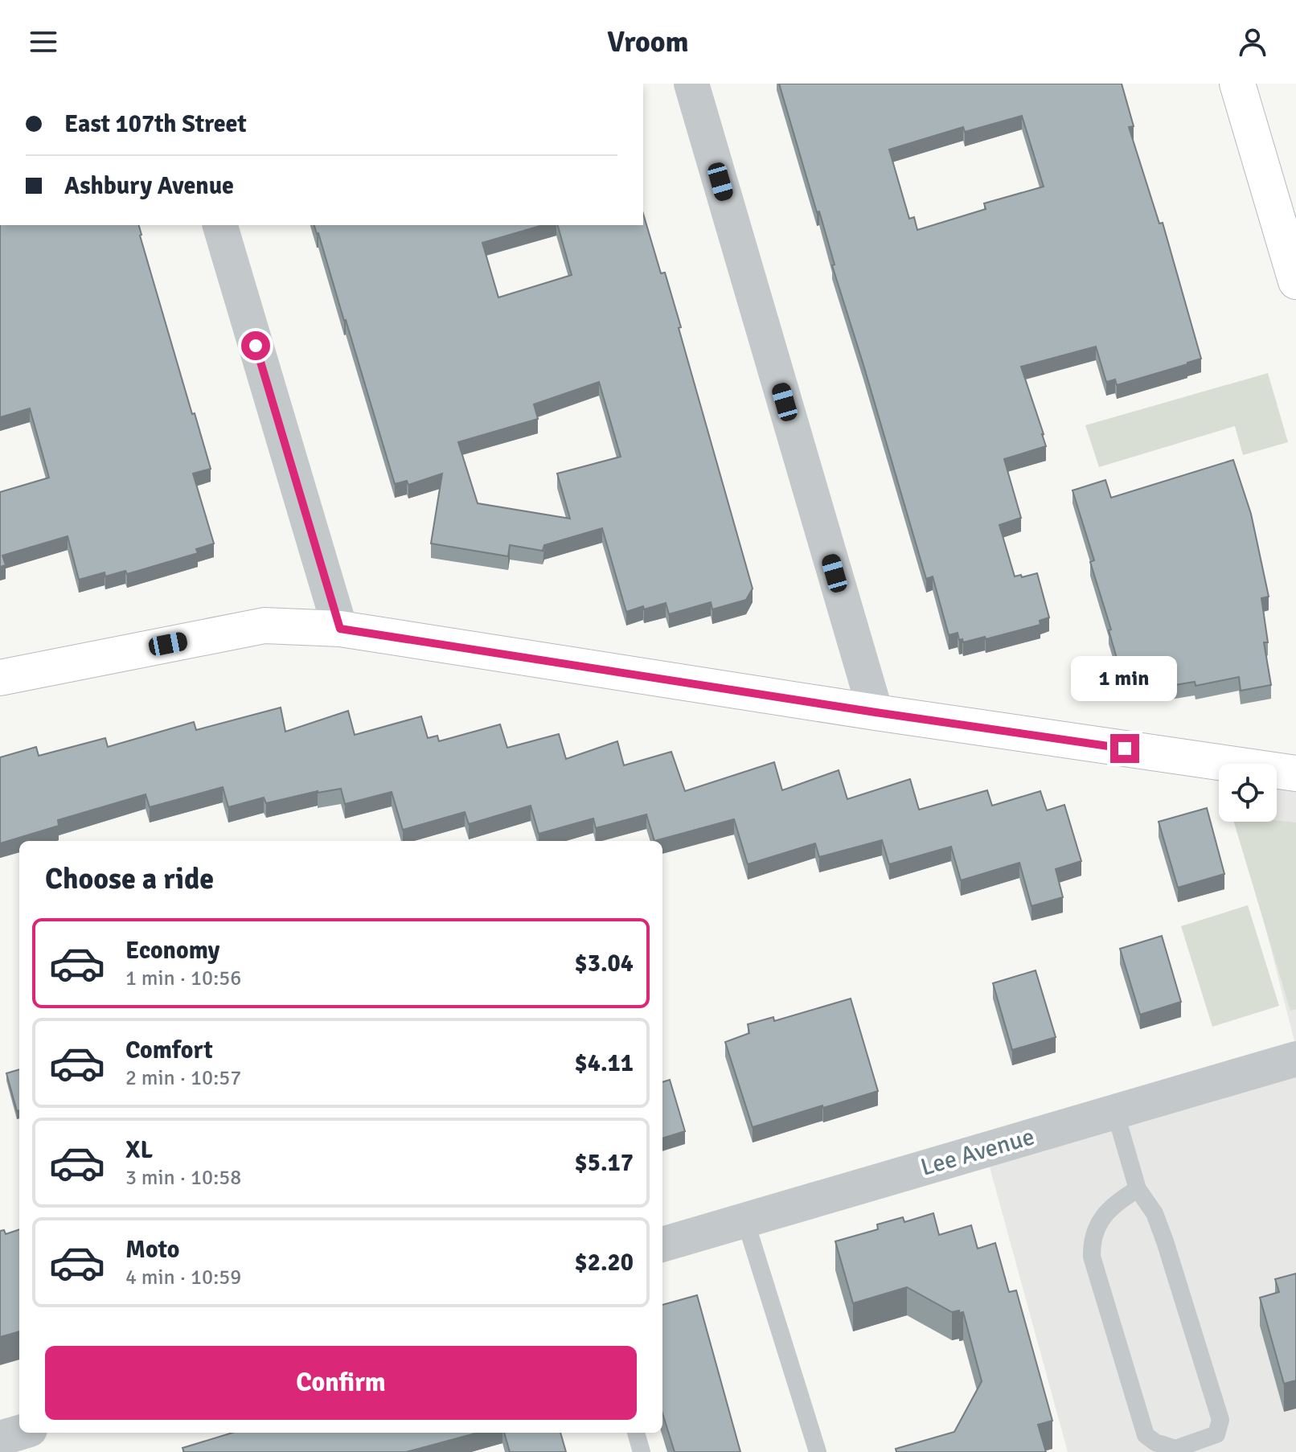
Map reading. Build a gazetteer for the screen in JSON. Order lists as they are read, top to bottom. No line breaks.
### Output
{"streets":{"street":["Lee Avenue"]},"page":{"header":"Vroom","banner":["East 107th Street","Ashbury Avenue"],"bubble":"1 min","heading":"Choose a ride","list":[{"name":"Economy","note":"1 min · 10:56","value":"$3.04"},{"name":"Comfort","note":"2 min · 10:57","value":"$4.11"},{"name":"XL","note":"3 min · 10:58","value":"$5.17"},{"name":"Moto","note":"4 min · 10:59","value":"$2.20"}],"buttons":"Confirm"}}
